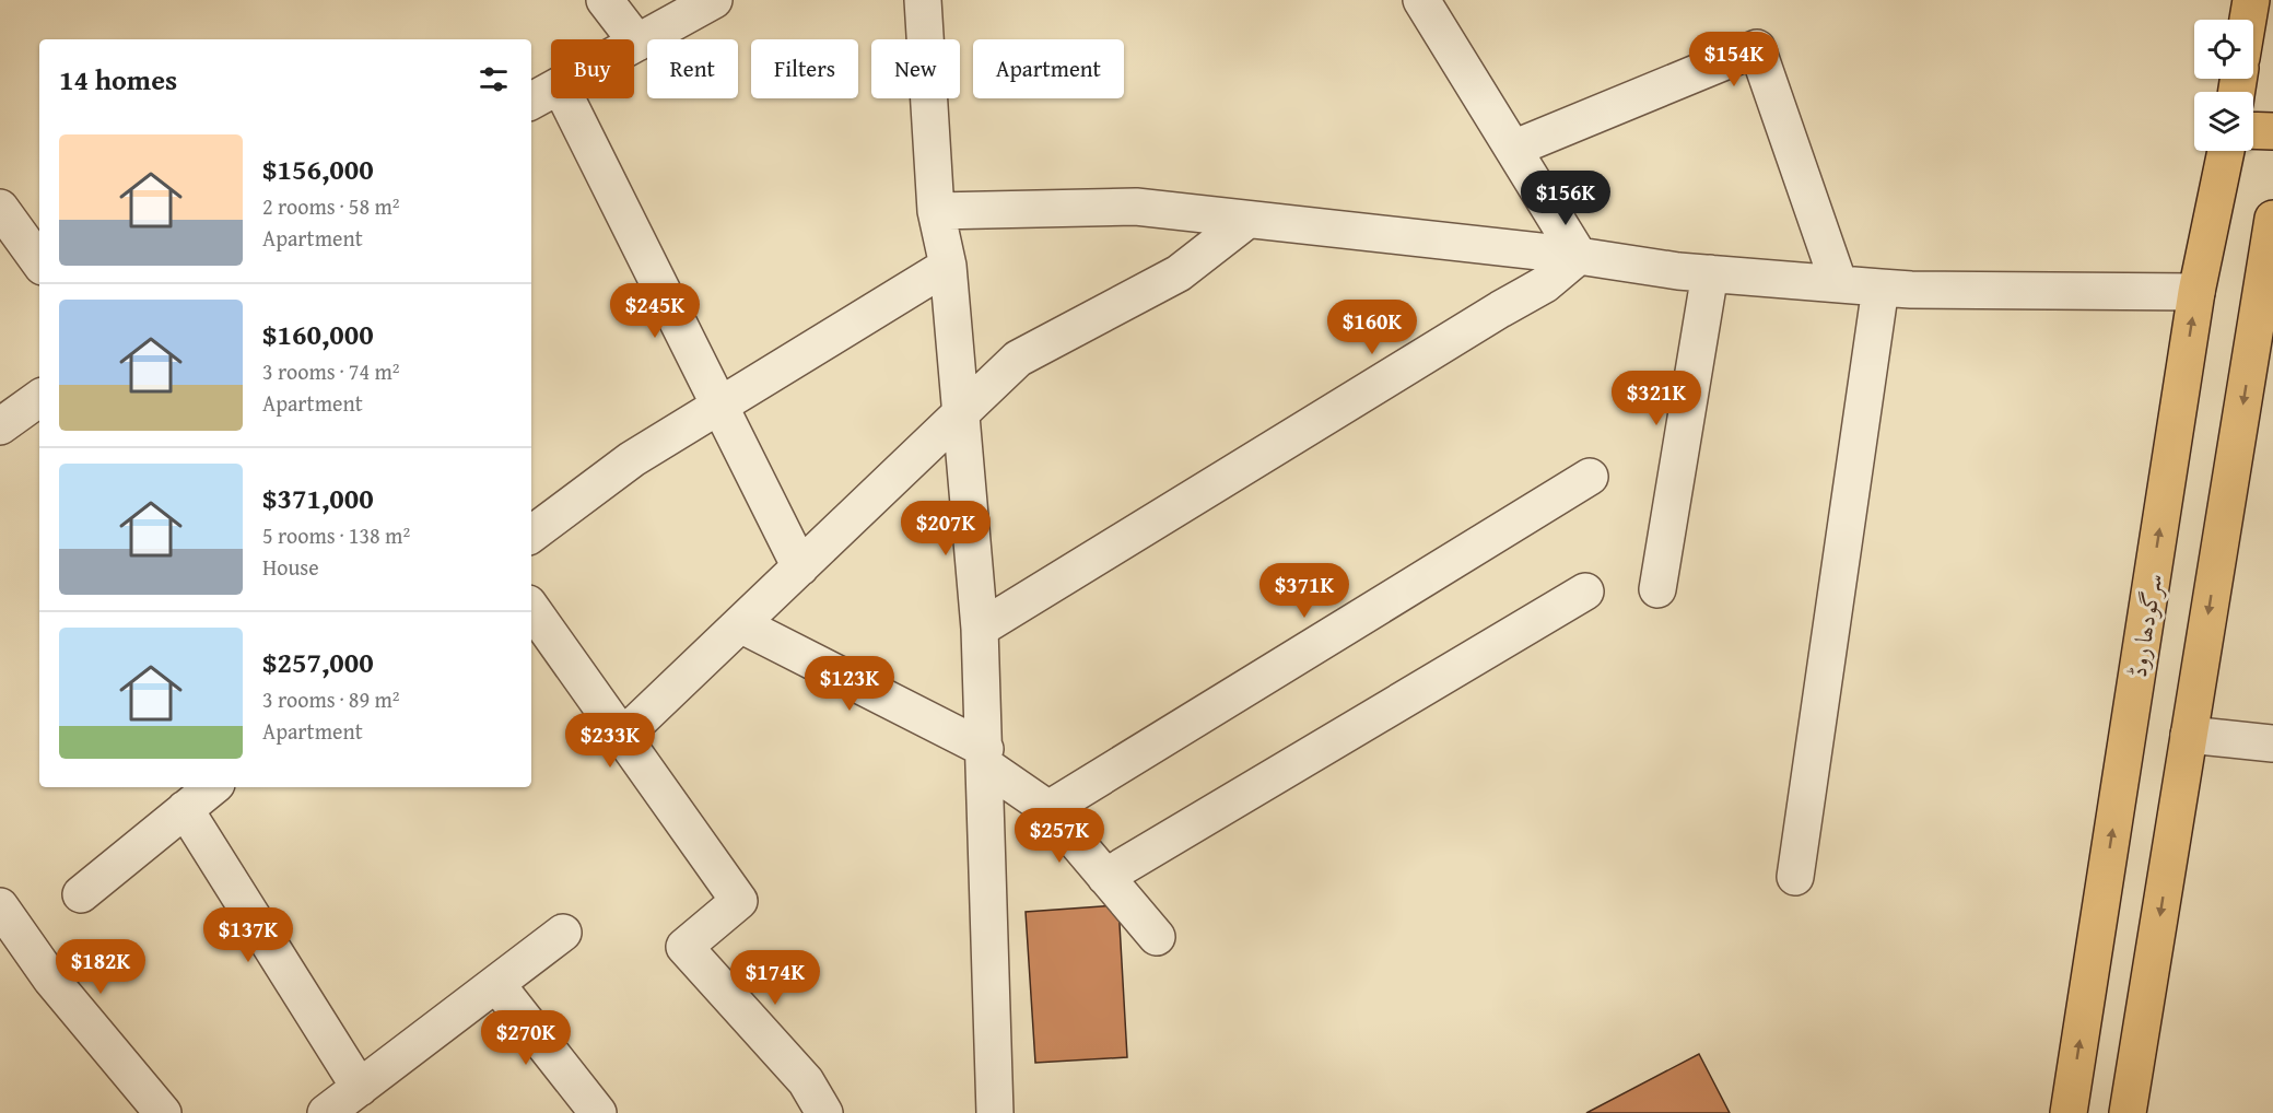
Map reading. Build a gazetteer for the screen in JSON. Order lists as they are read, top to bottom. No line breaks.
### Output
{"streets":{"highway":["سرگودھا روڈ"]},"page":{"price":["$154K","$156K","$245K","$160K","$321K","$207K","$371K","$123K","$233K","$257K","$137K","$182K","$174K","$270K"],"chip":["Buy","Rent","Filters","New","Apartment"],"heading":"14 homes","list":[{"name":"$156,000","note":"2 rooms · 58 m² · Apartment"},{"name":"$160,000","note":"3 rooms · 74 m² · Apartment"},{"name":"$371,000","note":"5 rooms · 138 m² · House"},{"name":"$257,000","note":"3 rooms · 89 m² · Apartment"}]}}
